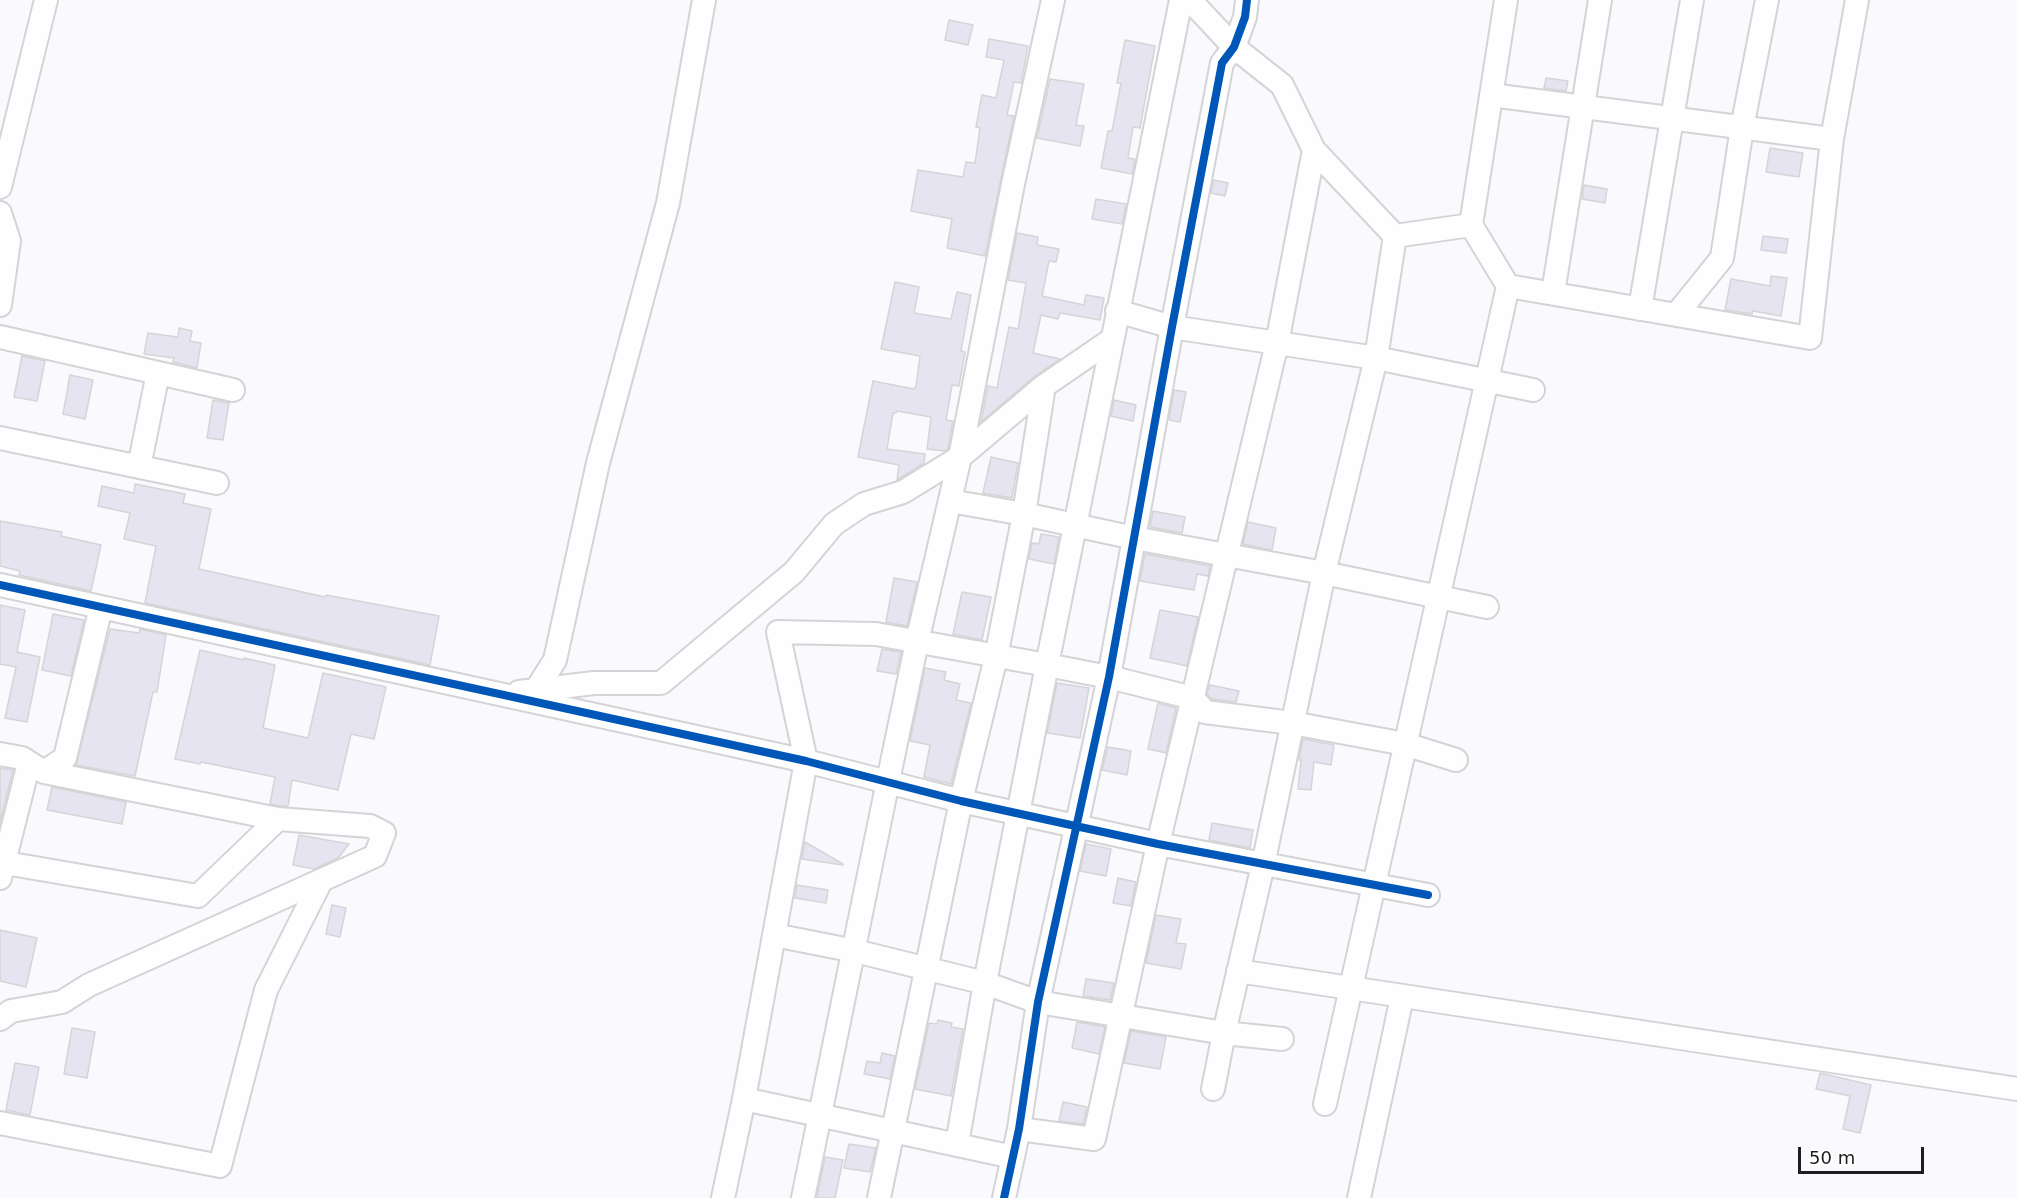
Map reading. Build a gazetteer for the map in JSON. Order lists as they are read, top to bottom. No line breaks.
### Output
{"scale_bar":"50 m"}
